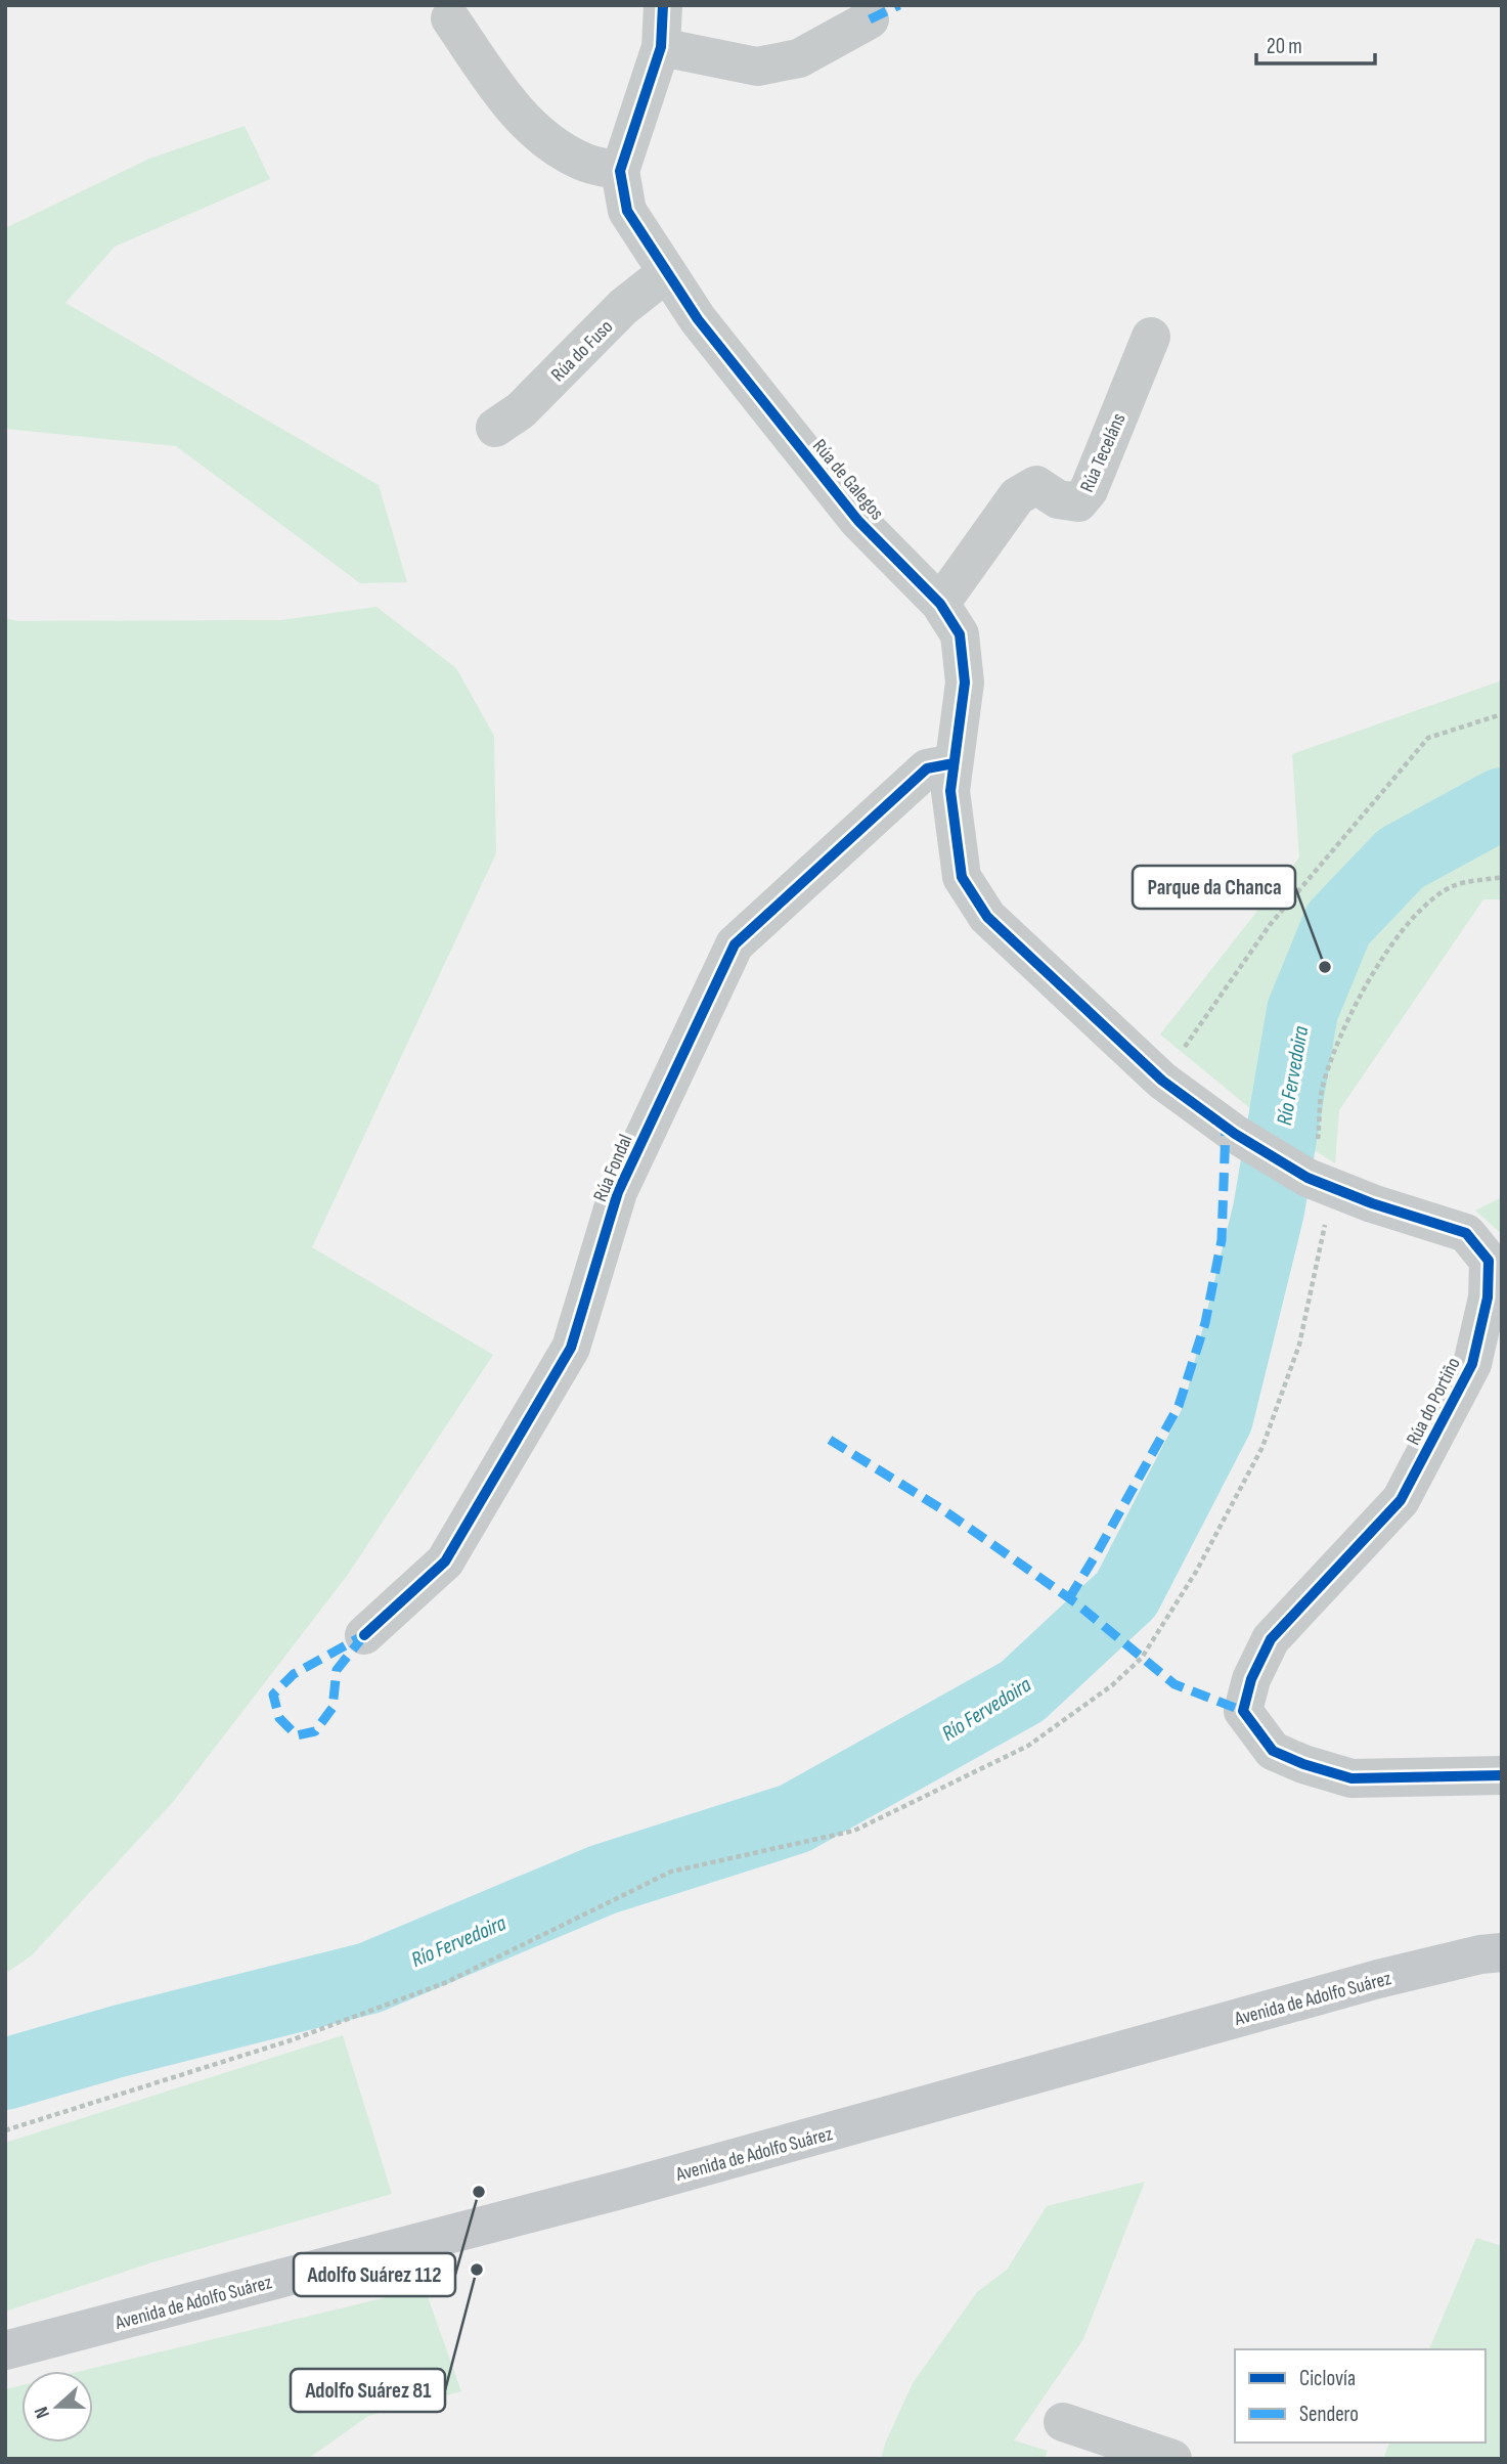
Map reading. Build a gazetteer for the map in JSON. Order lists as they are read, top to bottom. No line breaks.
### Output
{"streets":{"main road":["Avenida de Adolfo Suárez"],"street":["Rúa do Fuso","Rúa Teceláns","Rúa de Galegos","Rúa Fondal","Rúa do Portiño"]},"crossings":[["Rúa do Fuso","Rúa de Galegos"],["Rúa Teceláns","Rúa de Galegos"],["Rúa de Galegos","Rúa Fondal"],["Rúa de Galegos","Rúa do Portiño"]],"water":["Río Fervedoira"],"places":["Parque da Chanca","Adolfo Suárez 112","Adolfo Suárez 81"],"legend":["Ciclovía","Sendero"],"scale_bar":"20 m","north":"left"}
